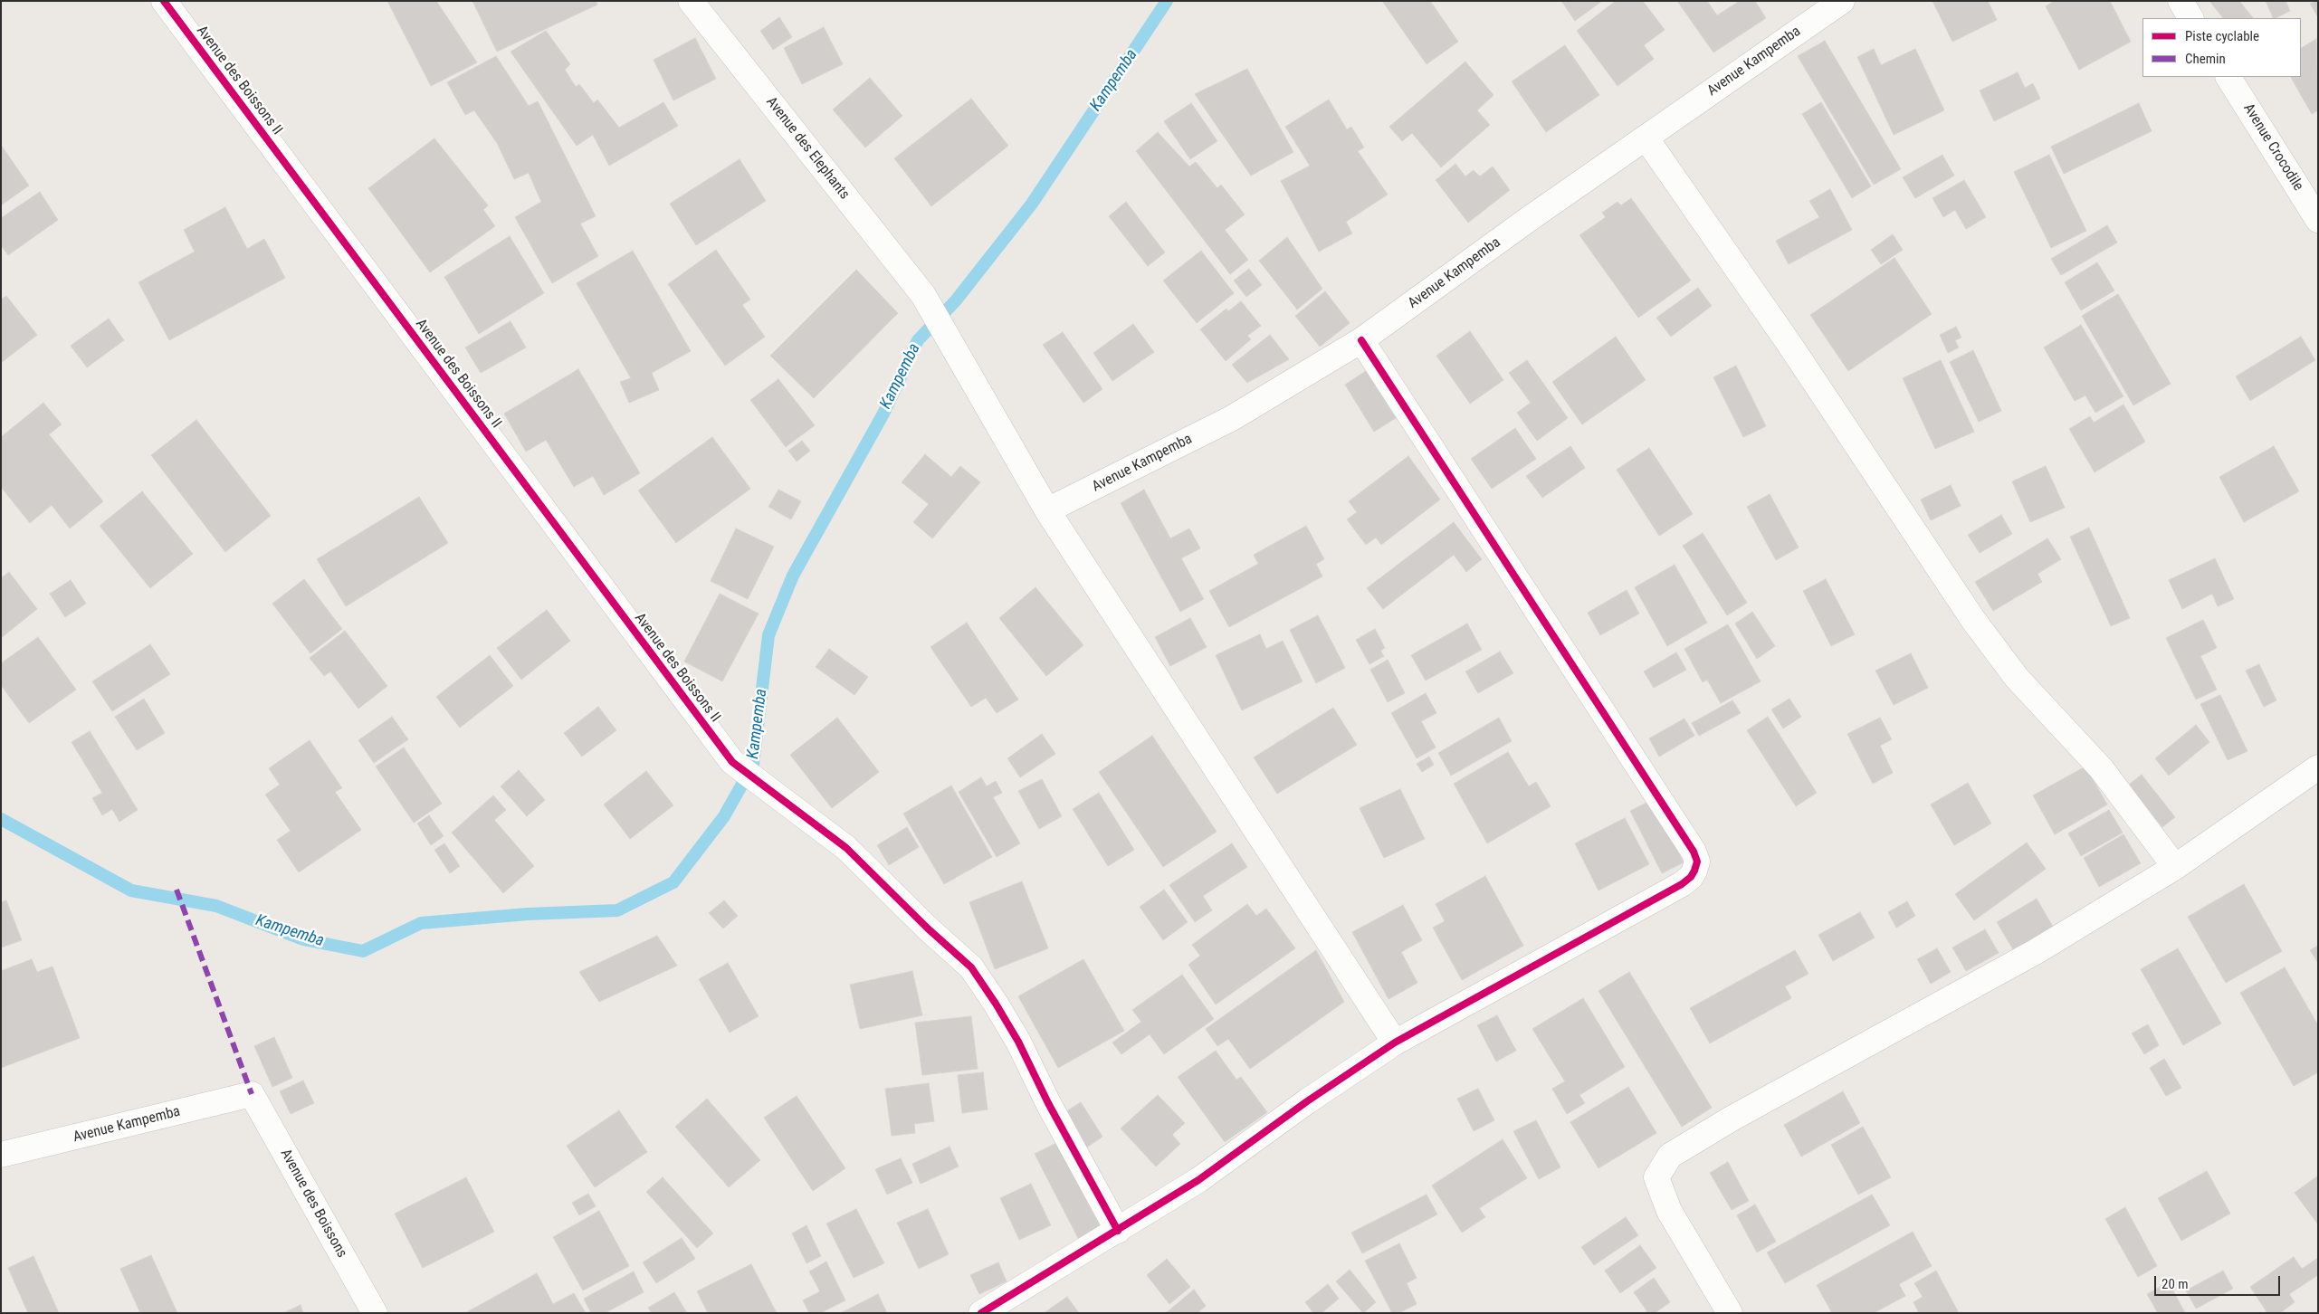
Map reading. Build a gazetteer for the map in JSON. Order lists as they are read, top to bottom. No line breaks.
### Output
{"streets":{"street":["Avenue Kampemba","Avenue des Boissons II","Avenue Crocodile","Avenue des Elephants","Avenue des Boissons"]},"crossings":[["Avenue Kampemba","Avenue des Elephants"],["Avenue Kampemba","Avenue des Boissons"]],"water":["Kampemba"],"legend":["Piste cyclable","Chemin"],"scale_bar":"20 m"}
